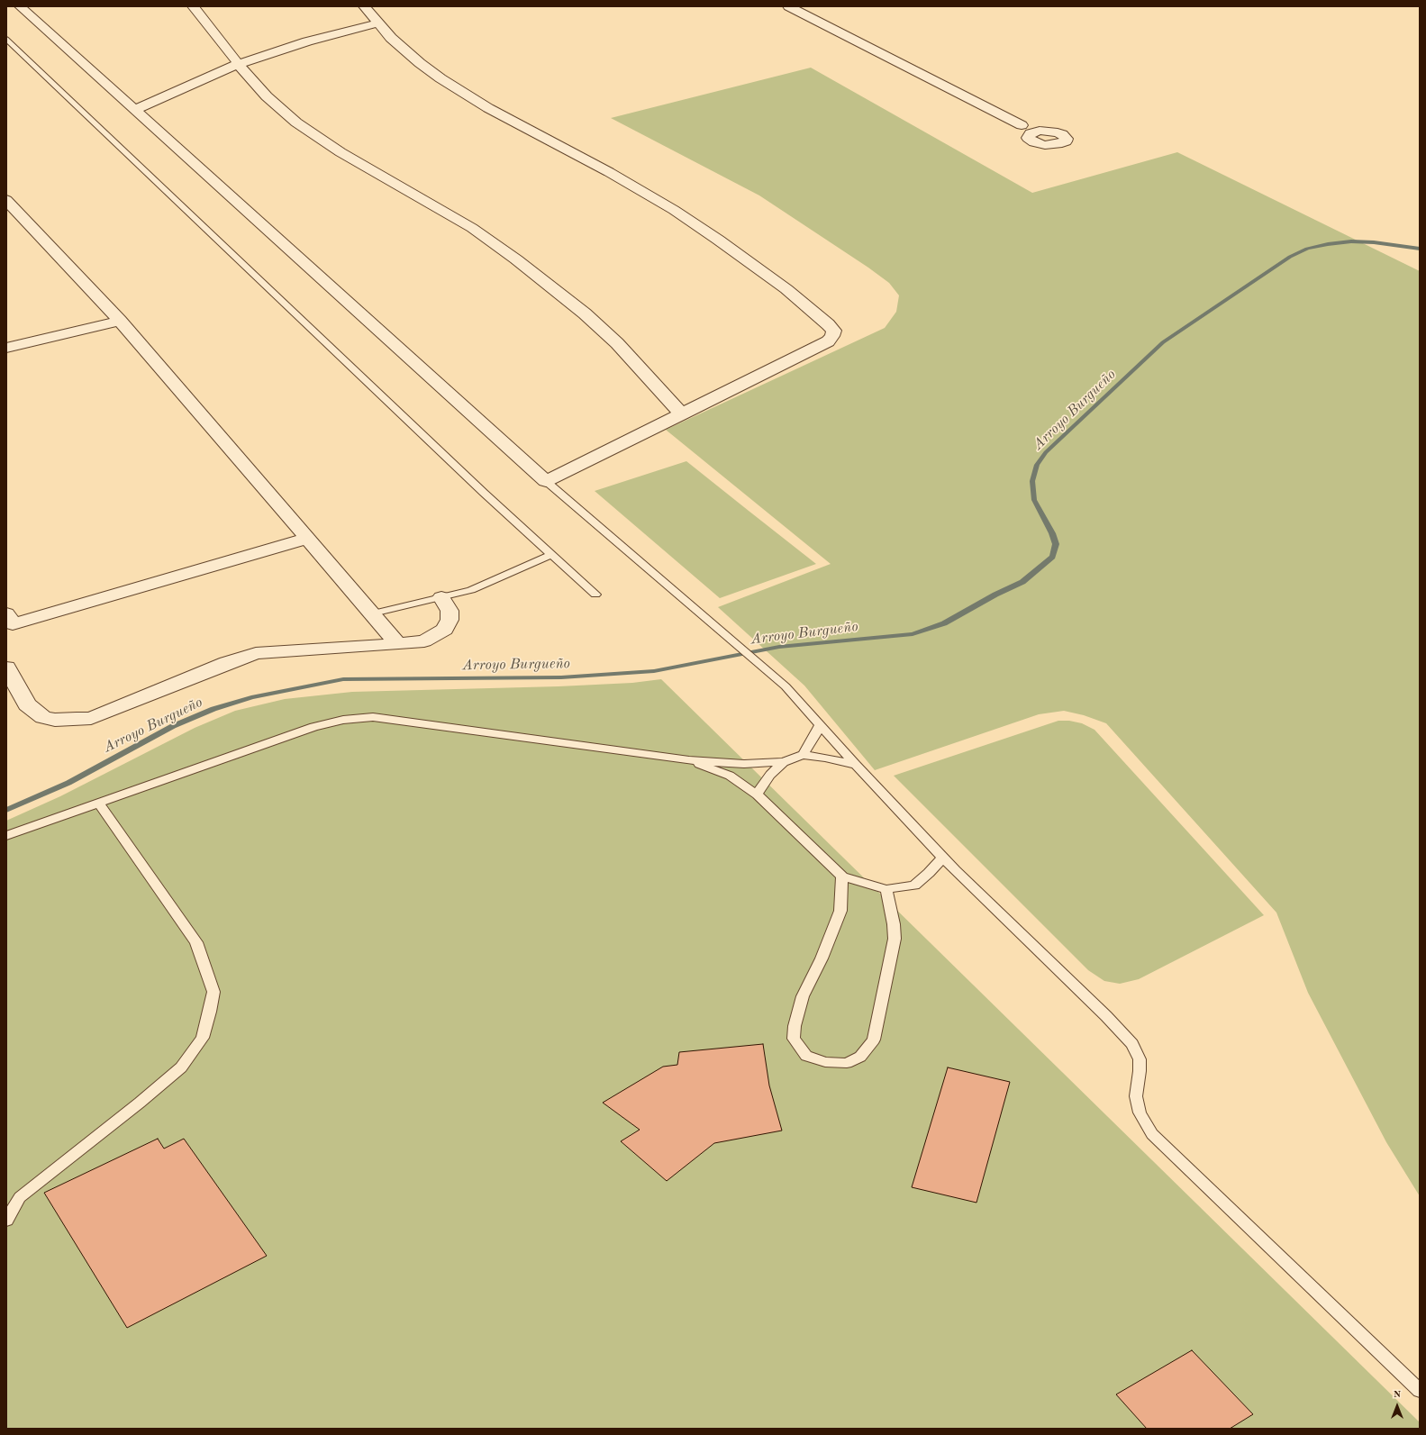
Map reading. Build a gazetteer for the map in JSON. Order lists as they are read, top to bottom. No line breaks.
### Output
{"water":["Arroyo Burgueño"],"north":"top"}
